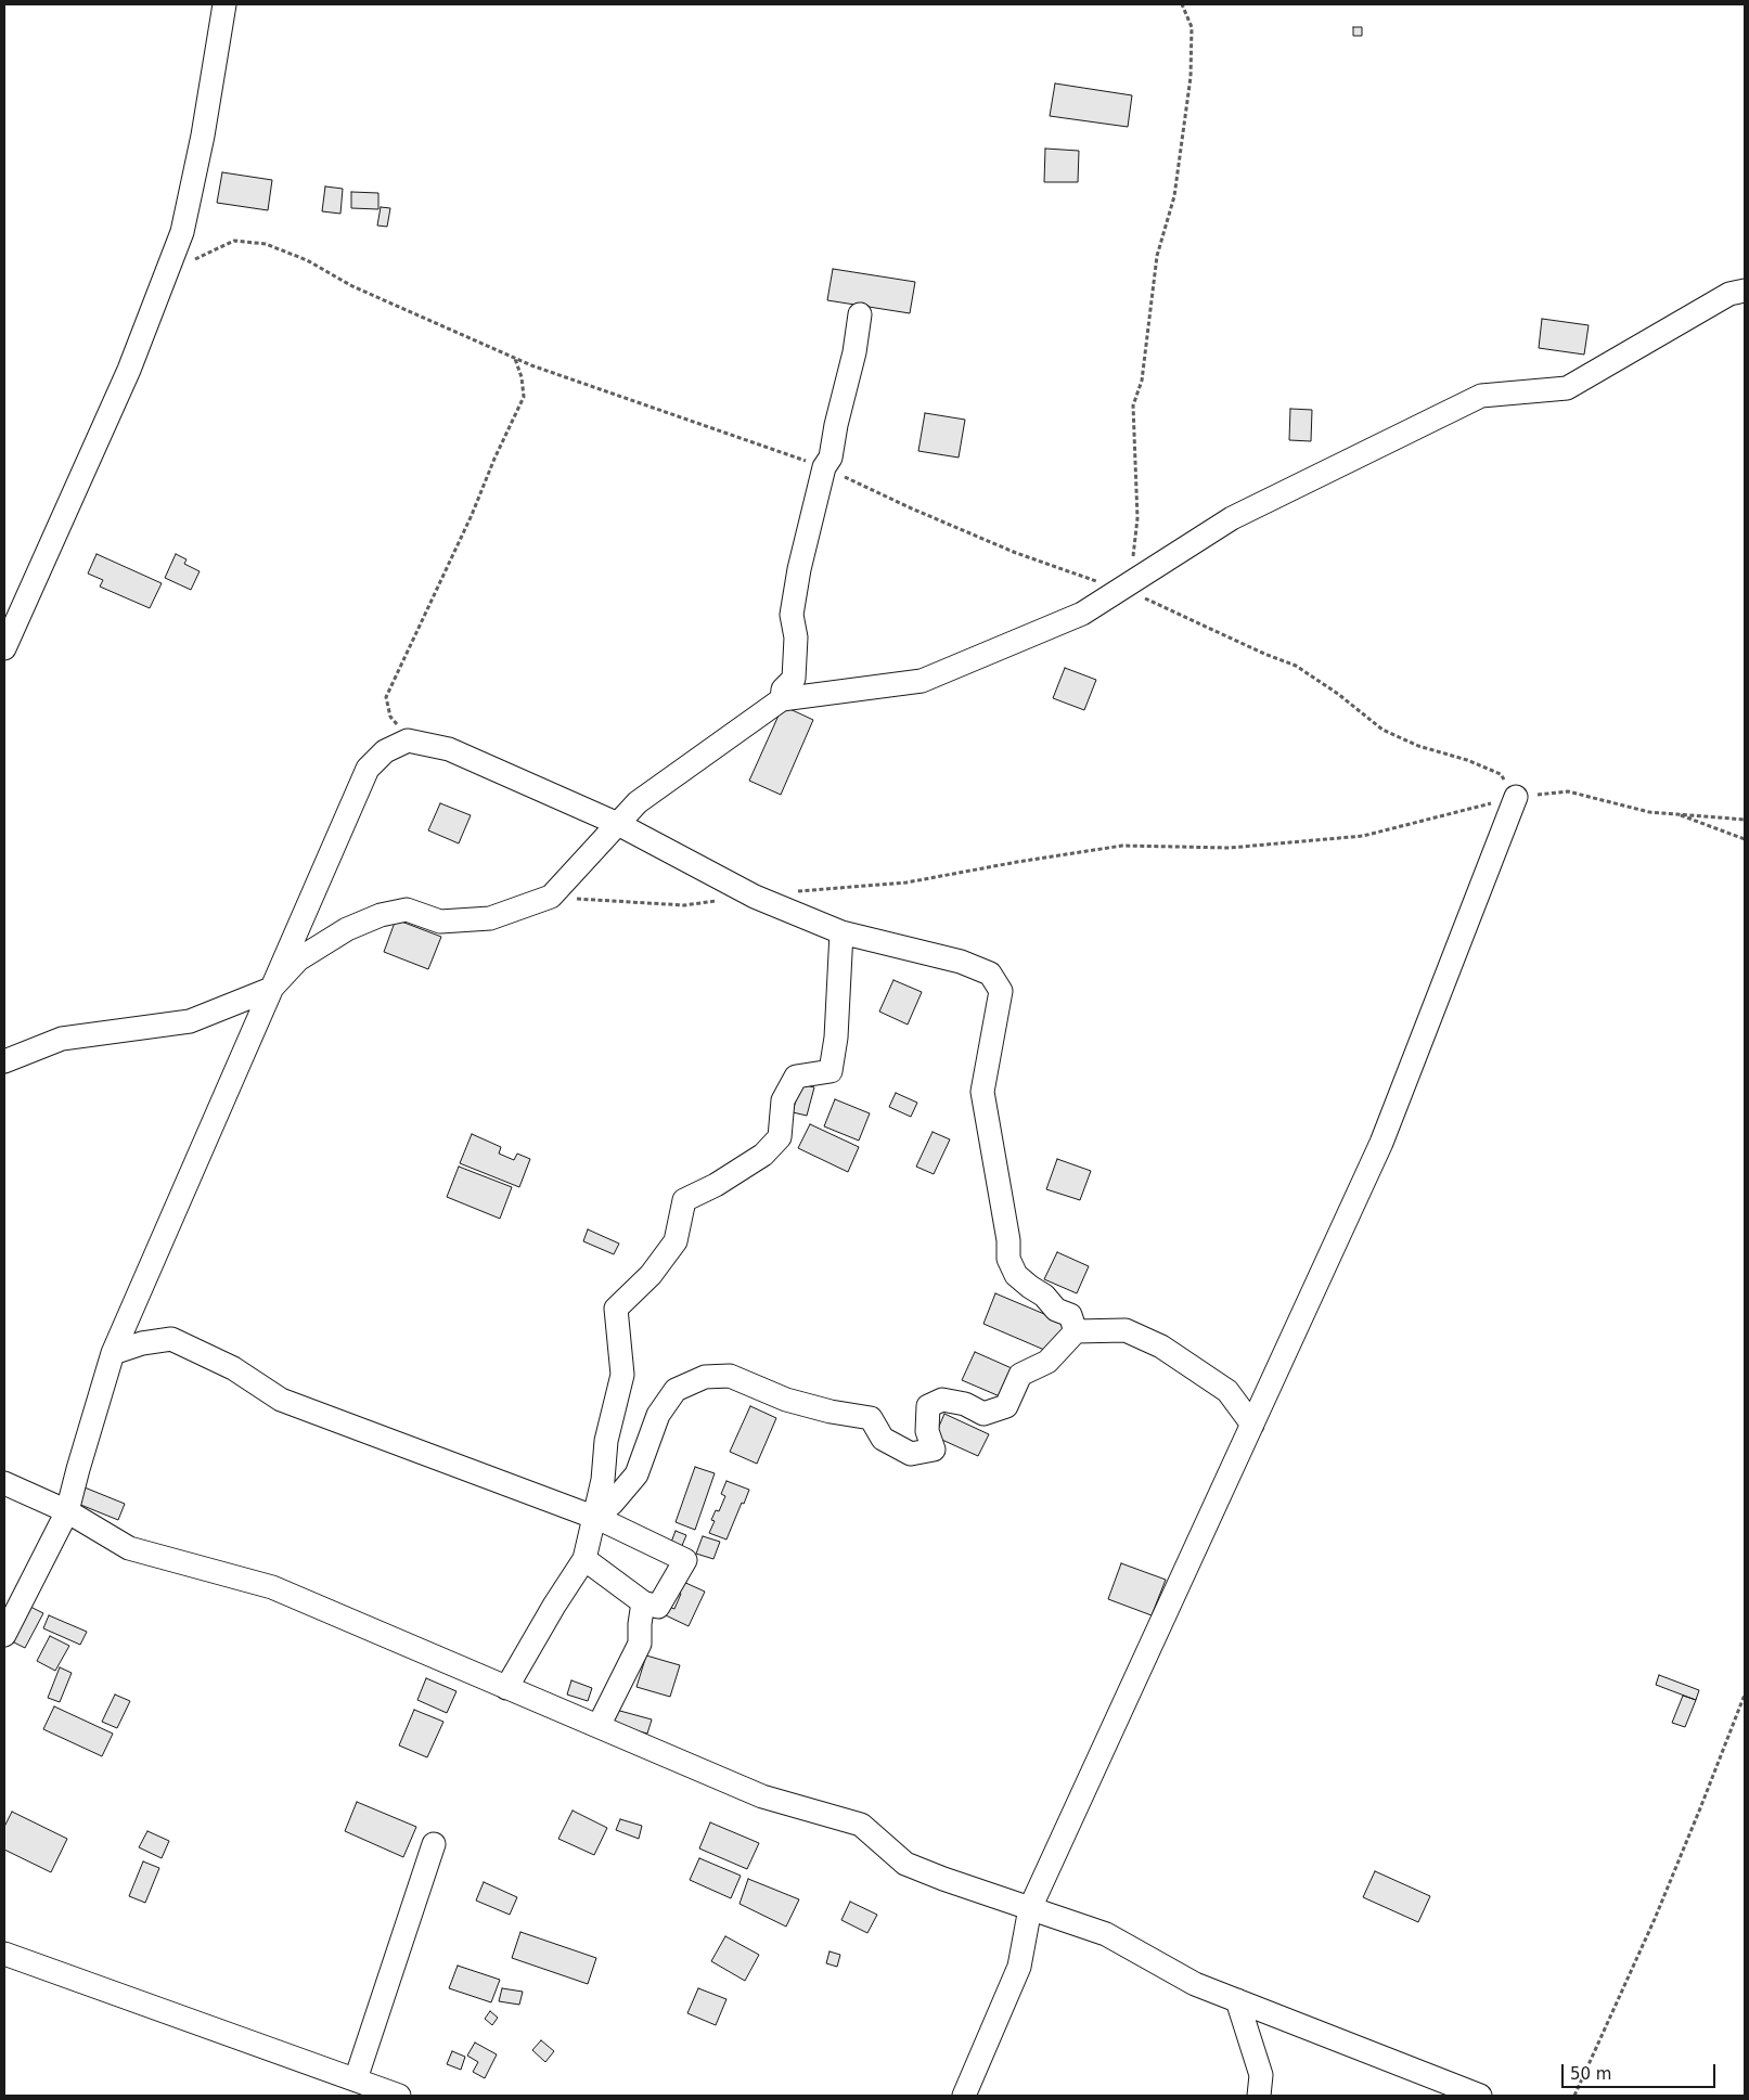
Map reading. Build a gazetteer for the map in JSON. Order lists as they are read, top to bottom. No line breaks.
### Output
{"scale_bar":"50 m"}
